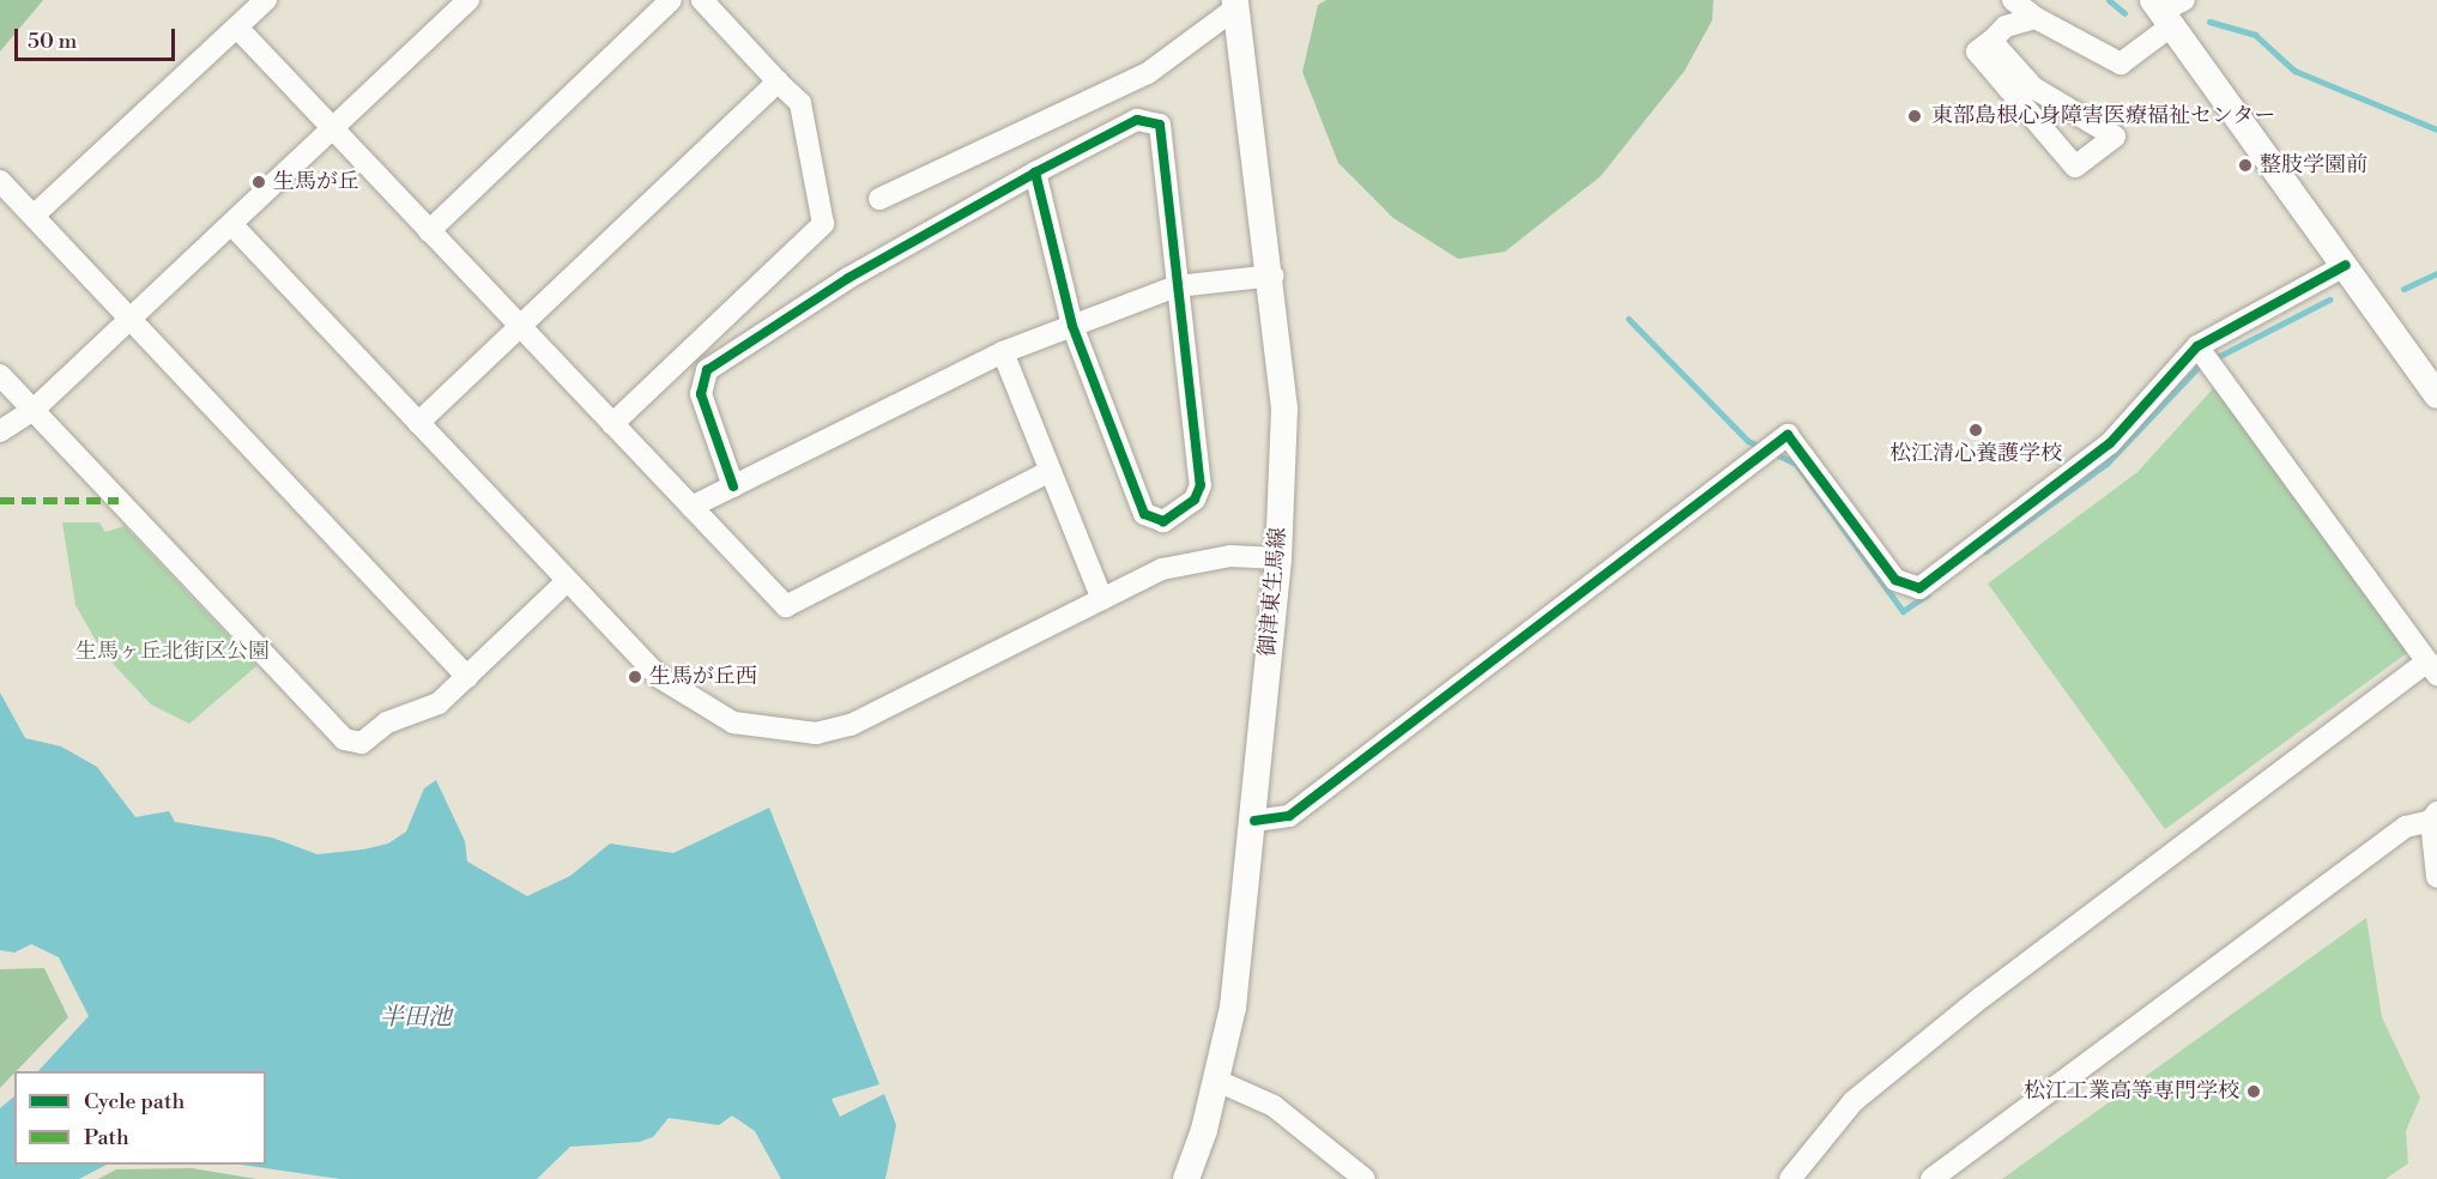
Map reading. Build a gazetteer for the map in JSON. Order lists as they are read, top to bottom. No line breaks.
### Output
{"streets":{"main road":["御津東生馬線"]},"water":["半田池"],"parks":["生馬ヶ丘北街区公園"],"places":["東部島根心身障害医療福祉センター","整肢学園前","生馬が丘","松江清心養護学校","生馬が丘西","松江工業高等専門学校"],"legend":["Cycle path","Path"],"scale_bar":"50 m"}
